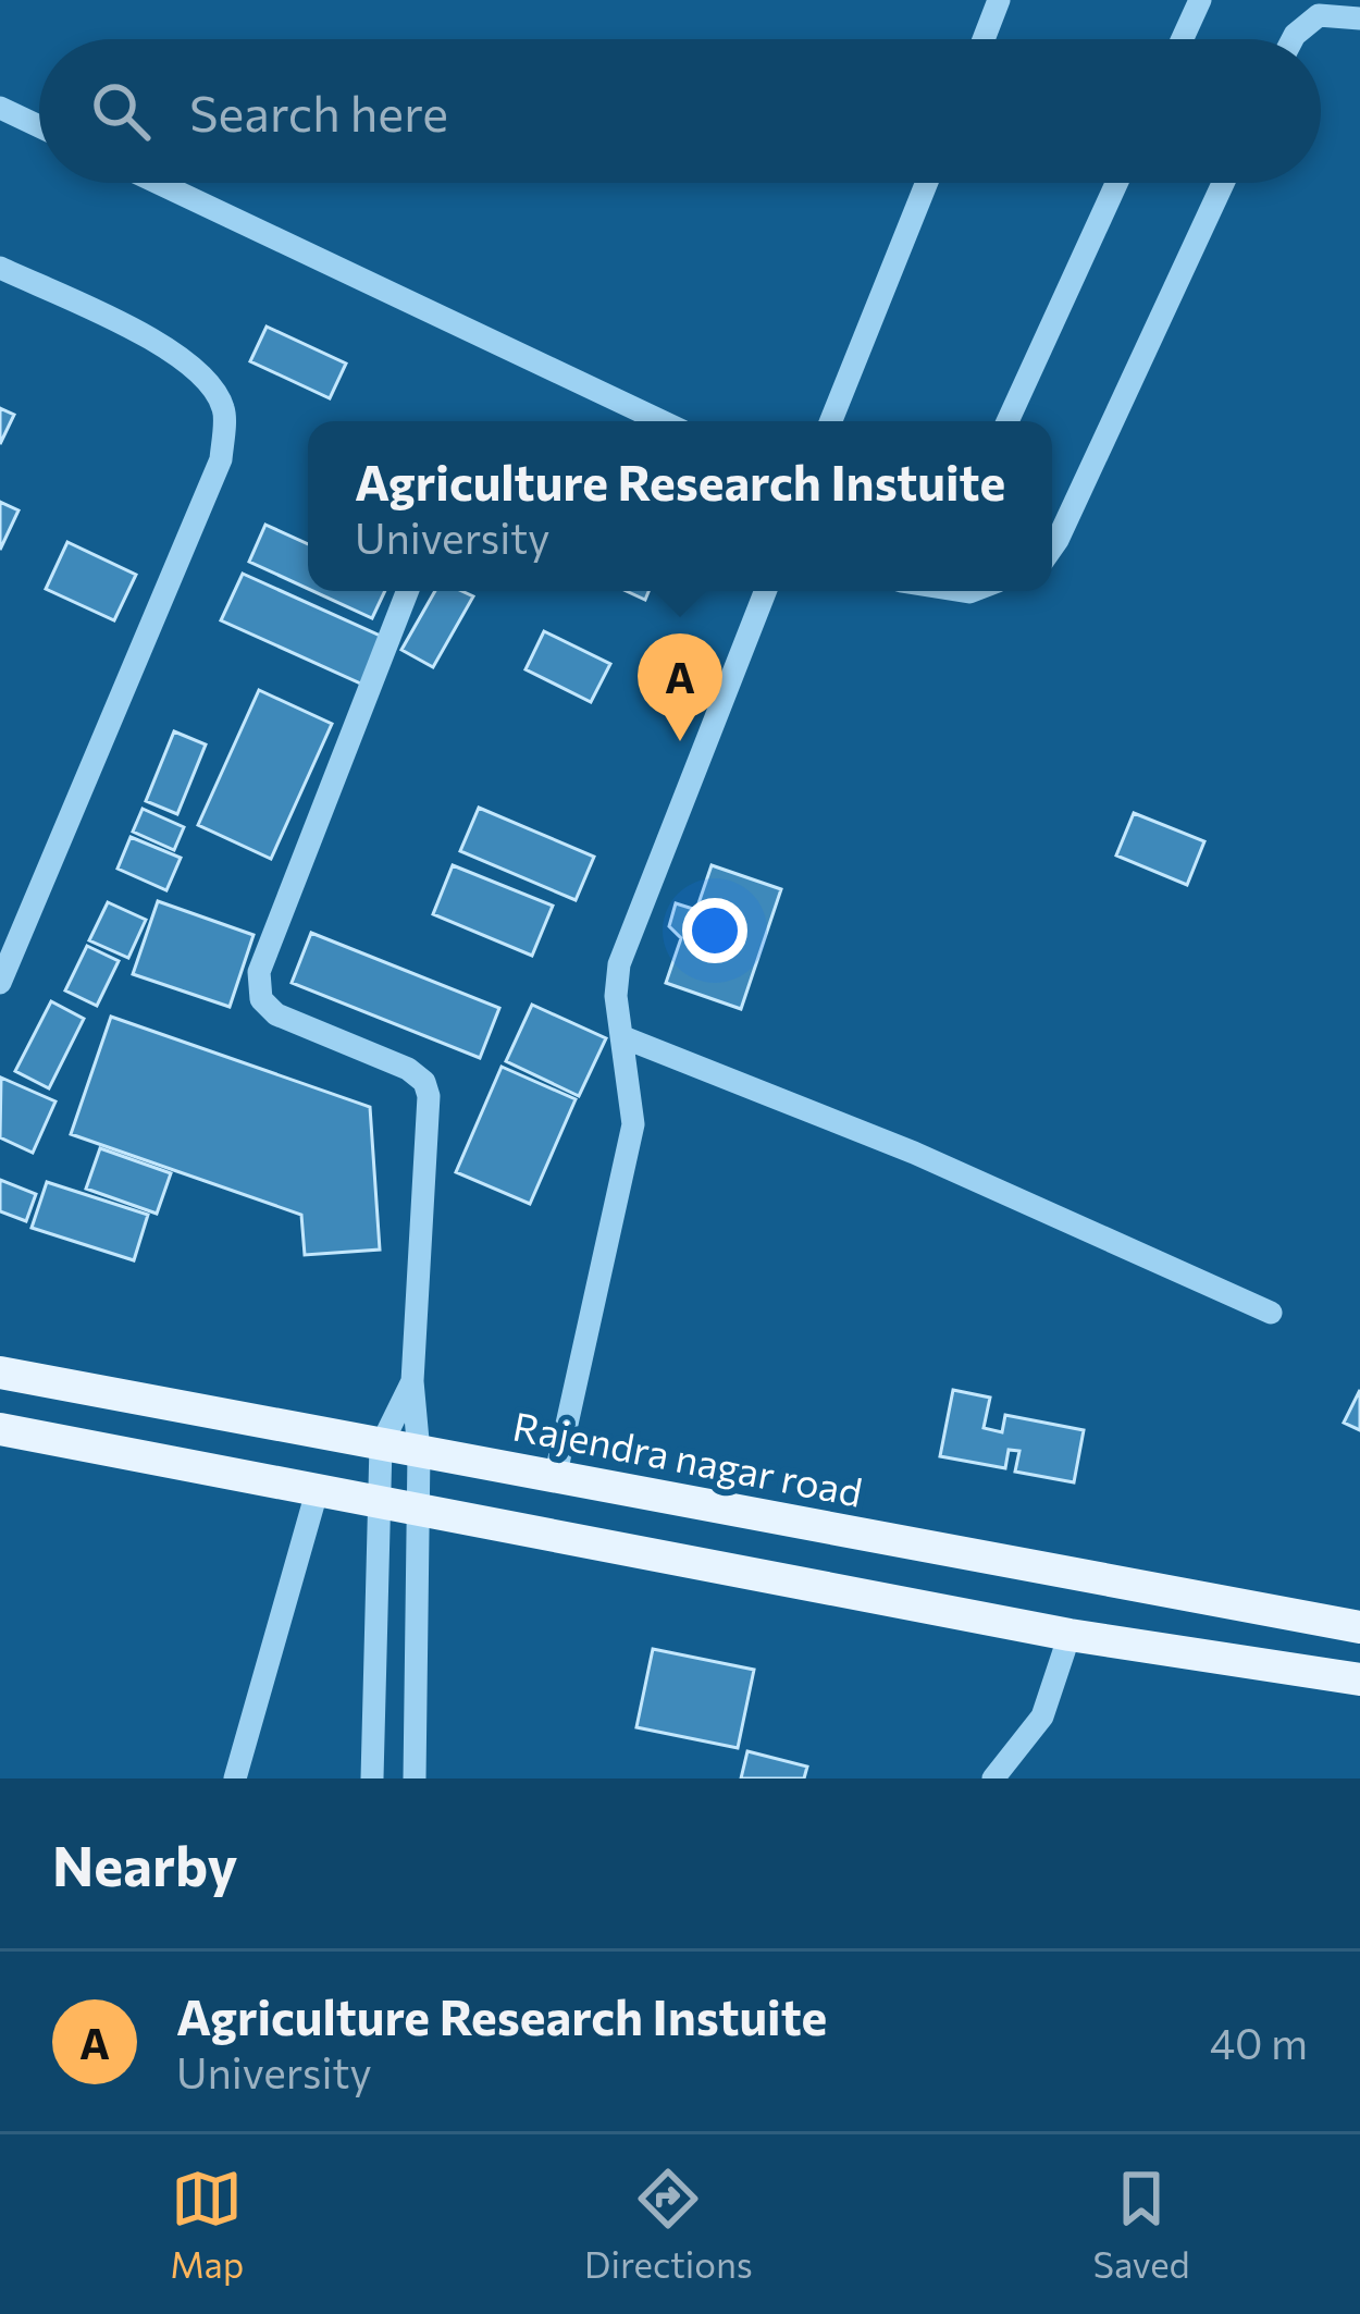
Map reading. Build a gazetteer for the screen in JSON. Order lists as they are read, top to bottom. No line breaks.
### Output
{"streets":{"main road":["Rajendra nagar road"]},"page":{"search":"Search here","popup":["Agriculture Research Instuite","University"],"pins":"A","heading":"Nearby","list":[{"mark":"A","name":"Agriculture Research Instuite","note":"University","value":"40 m"}],"nav":["Map","Directions","Saved"]}}
